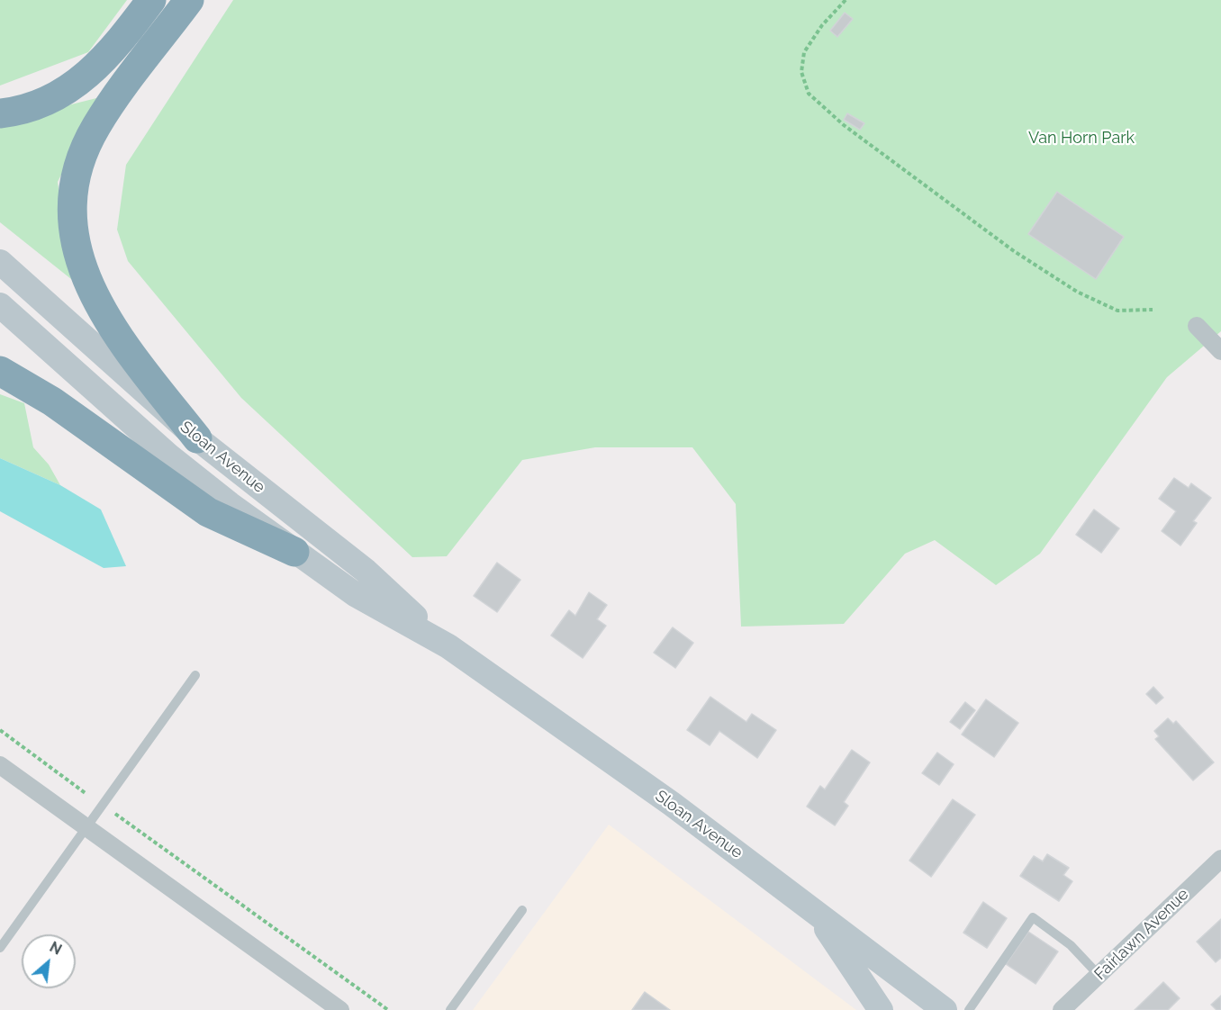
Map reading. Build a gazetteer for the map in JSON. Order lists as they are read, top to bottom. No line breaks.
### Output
{"streets":{"main road":["Sloan Avenue"],"street":["Fairlawn Avenue"]},"parks":["Van Horn Park"],"north":"top right"}
